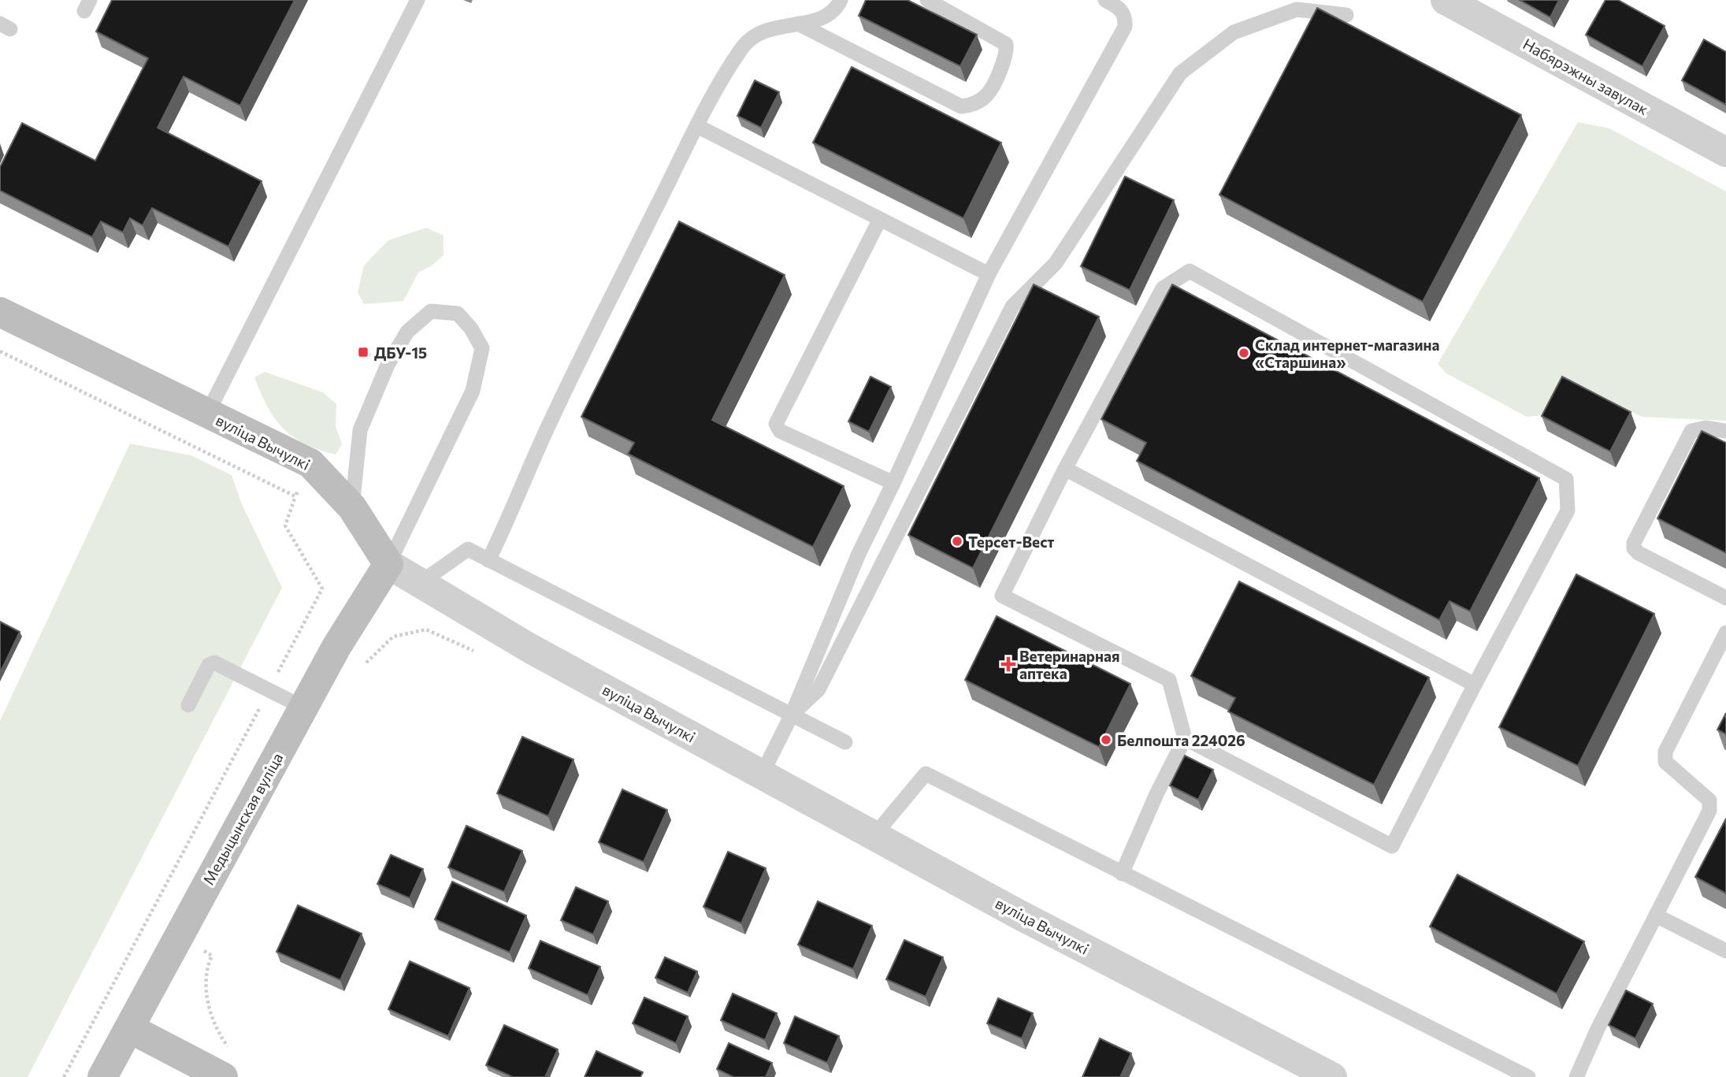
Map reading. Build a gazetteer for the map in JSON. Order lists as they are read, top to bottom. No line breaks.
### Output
{"streets":{"street":["Набярэжны завулак","вуліца Вычулкі","Медыцынская вуліца"]},"crossings":[["вуліца Вычулкі","Медыцынская вуліца"]],"places":{"transit":["ДБУ-15"],"other":["Склад интернет-магазина «Старшина»","Терсет-Вест","Белпошта 224026"],"health":["Ветеринарная аптека"]}}
